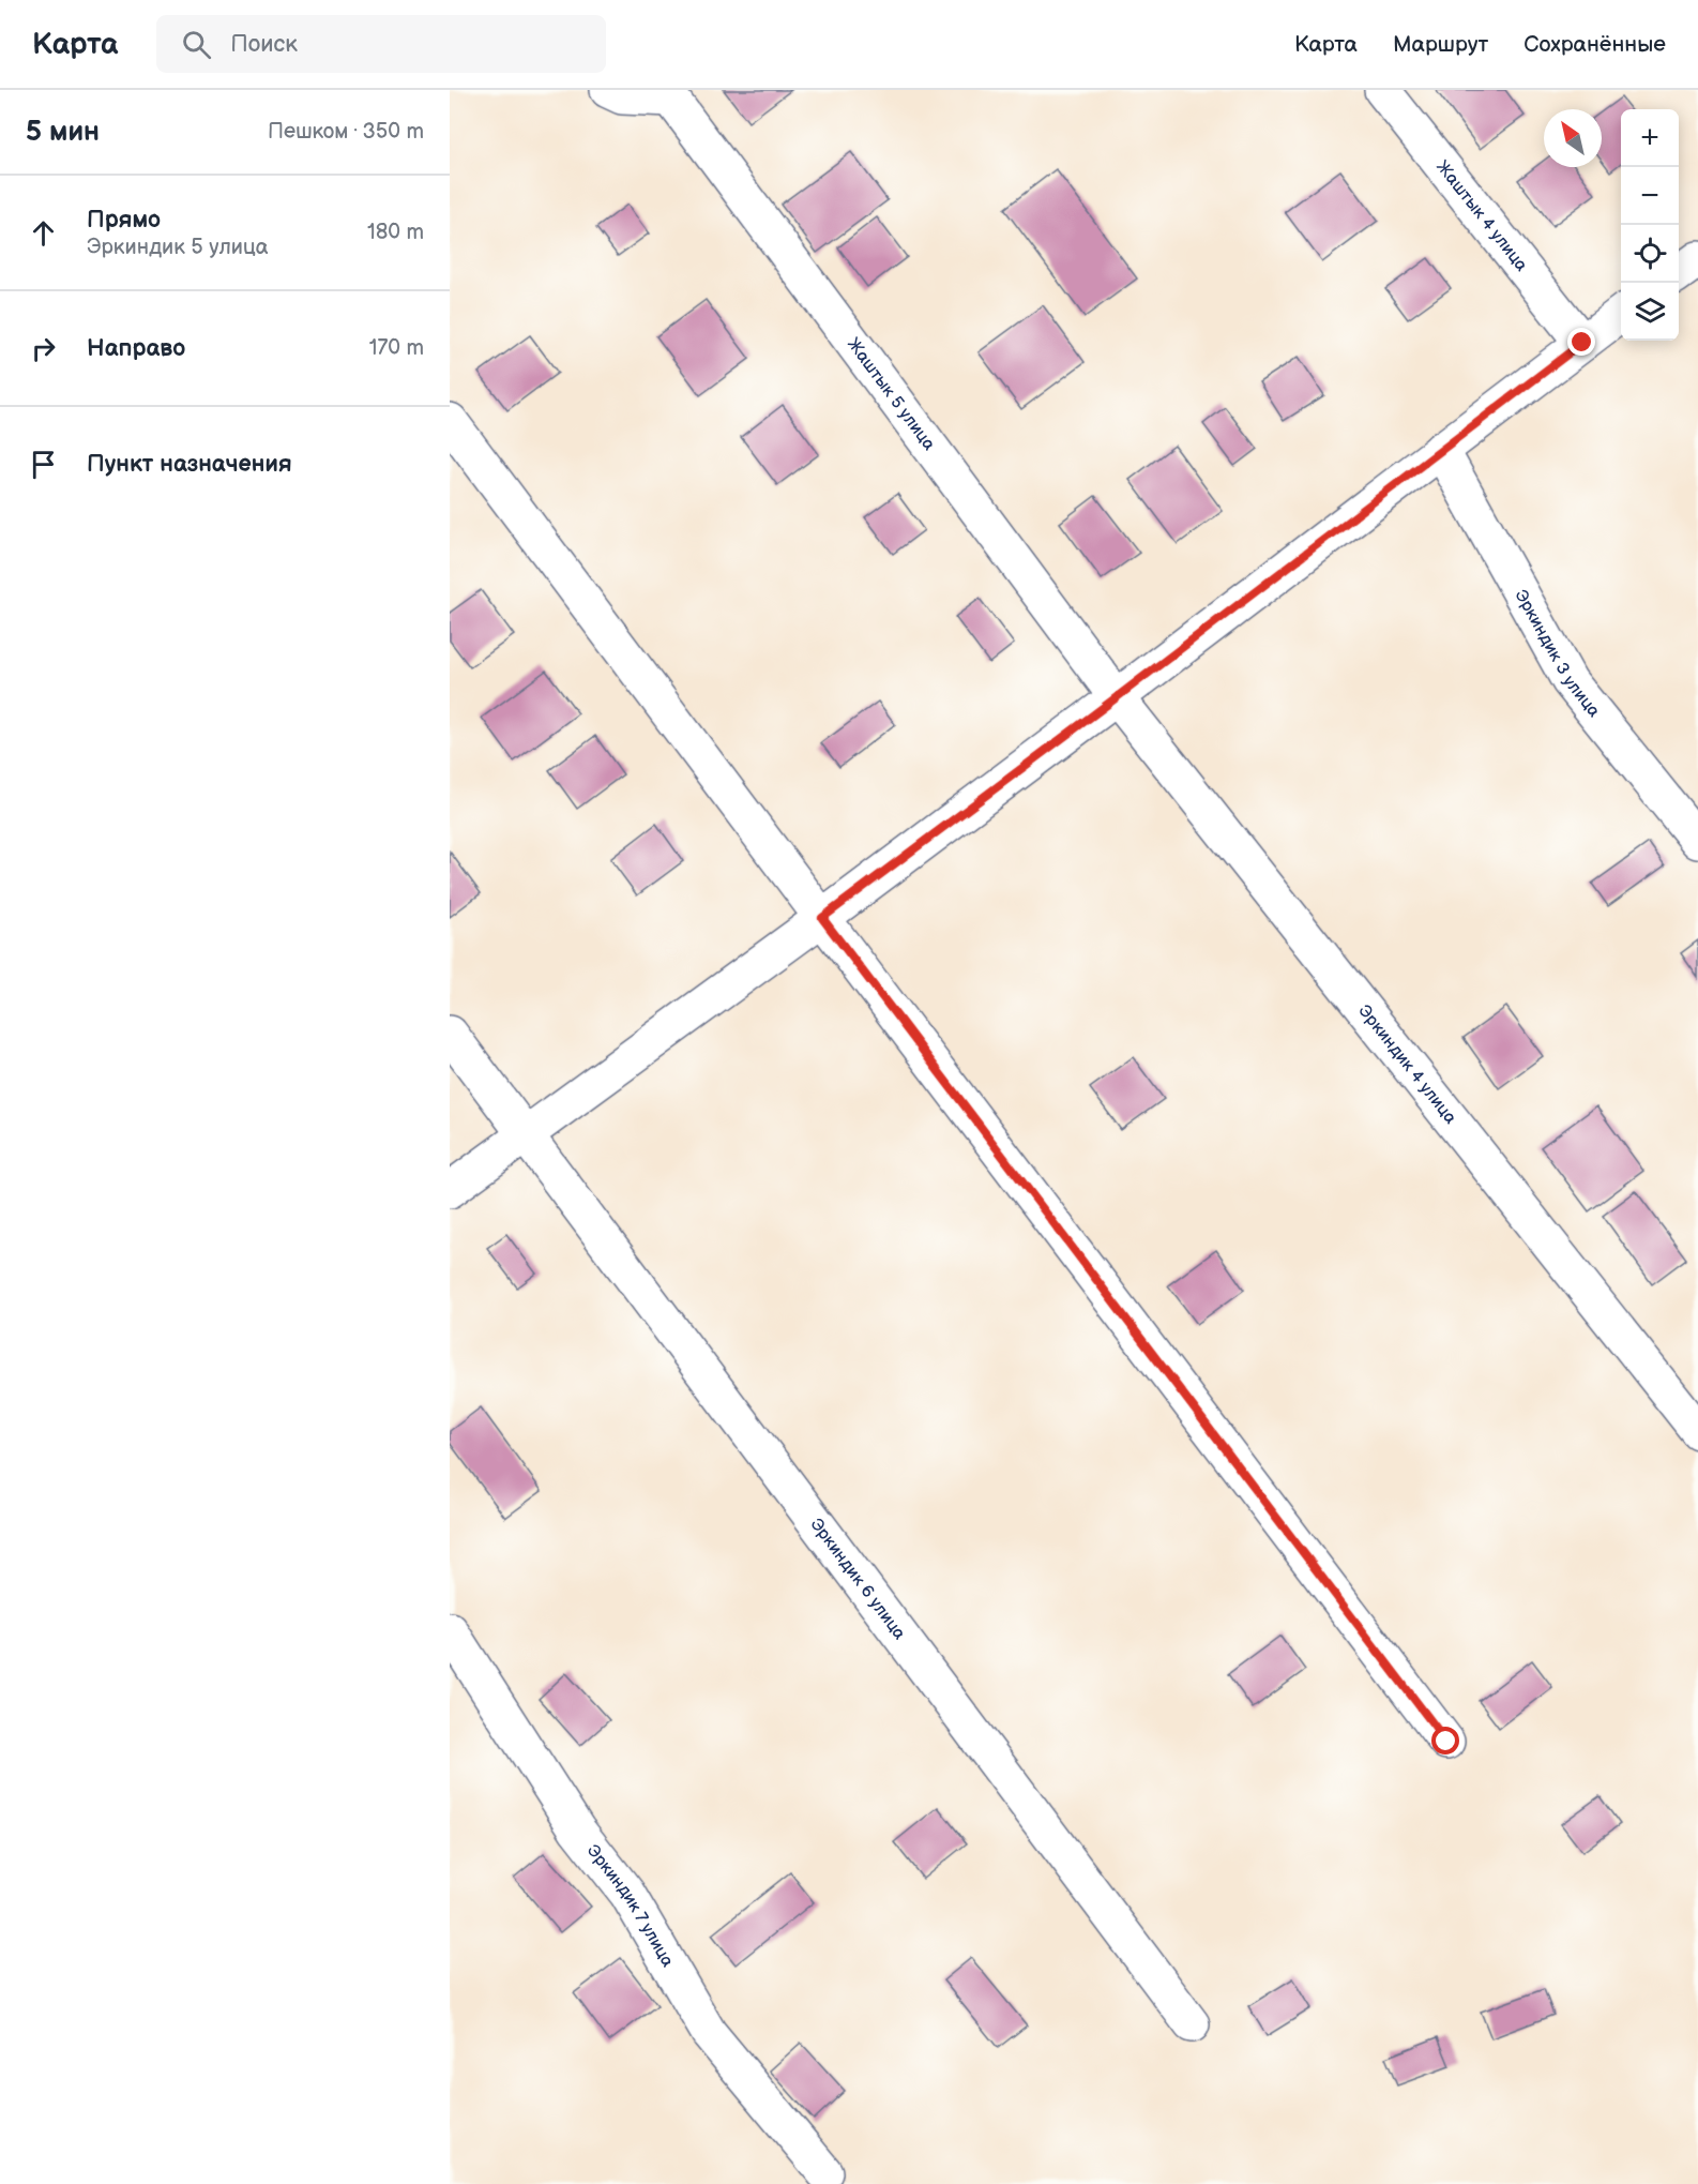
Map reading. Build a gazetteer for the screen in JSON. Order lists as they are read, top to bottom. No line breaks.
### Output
{"streets":{"street":["Жаштык 4 улица","Жаштык 5 улица","Эркиндик 3 улица","Эркиндик 4 улица","Эркиндик 6 улица","Эркиндик 7 улица"]},"crossings":[["Жаштык 5 улица","Эркиндик 4 улица"]],"north":"top left","page":{"header":"Карта","search":"Поиск","nav":["Карта","Маршрут","Сохранённые"],"heading":["5 мин","Пешком · 350 m"],"map_buttons":["+","−"],"list":[["Прямо","Эркиндик 5 улица","180 m"],["Направо","170 m"],"Пункт назначения"]}}
